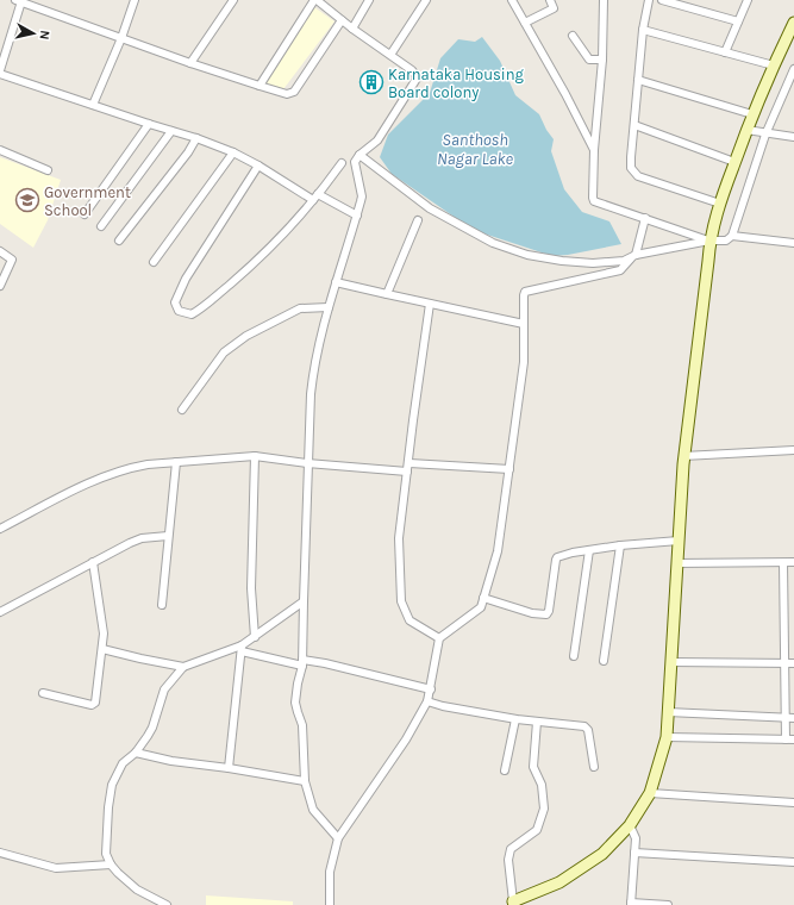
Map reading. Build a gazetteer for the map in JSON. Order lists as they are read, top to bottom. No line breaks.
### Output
{"water":["Santhosh Nagar Lake"],"places":{"building":["Karnataka Housing Board colony"],"school or university":["Government School"]},"north":"right"}
